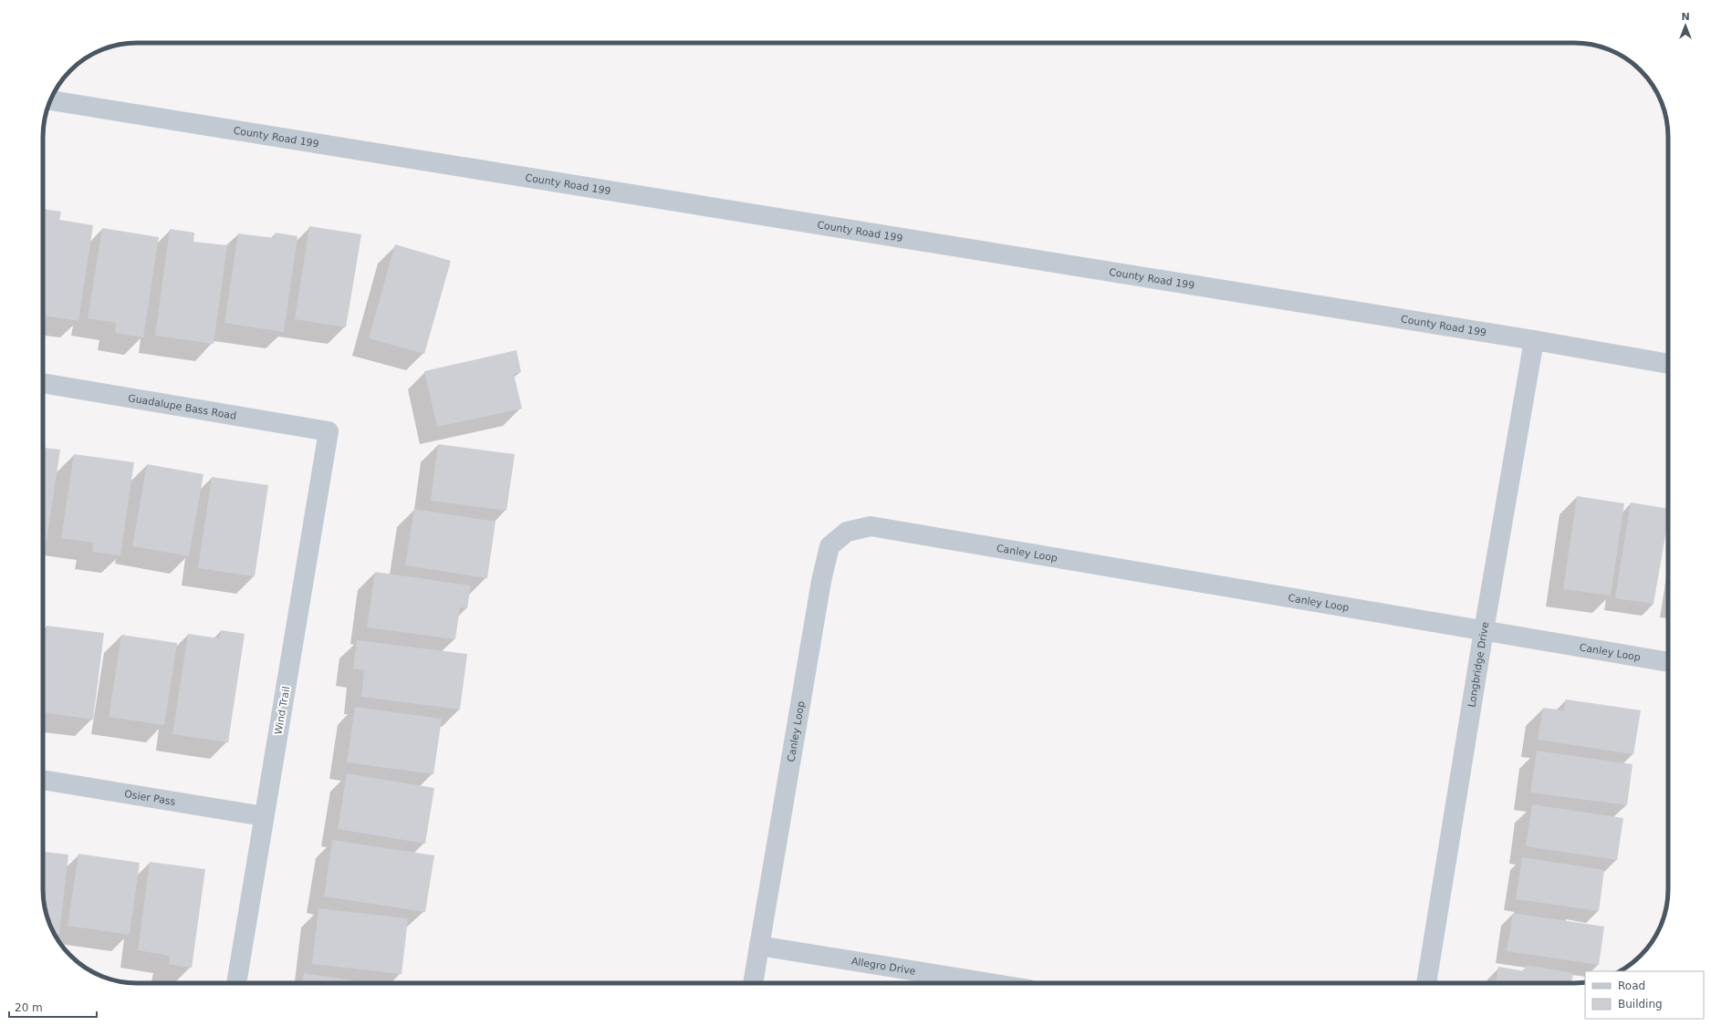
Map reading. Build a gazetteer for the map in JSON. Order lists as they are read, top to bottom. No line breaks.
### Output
{"streets":{"street":["County Road 199","Guadalupe Bass Road","Canley Loop","Longbridge Drive","Wind Trail","Osier Pass","Allegro Drive"]},"crossings":[["County Road 199","Longbridge Drive"],["Guadalupe Bass Road","Wind Trail"],["Canley Loop","Longbridge Drive"],["Canley Loop","Allegro Drive"],["Wind Trail","Osier Pass"]],"legend":["Road","Building"],"scale_bar":"20 m","north":"top"}
